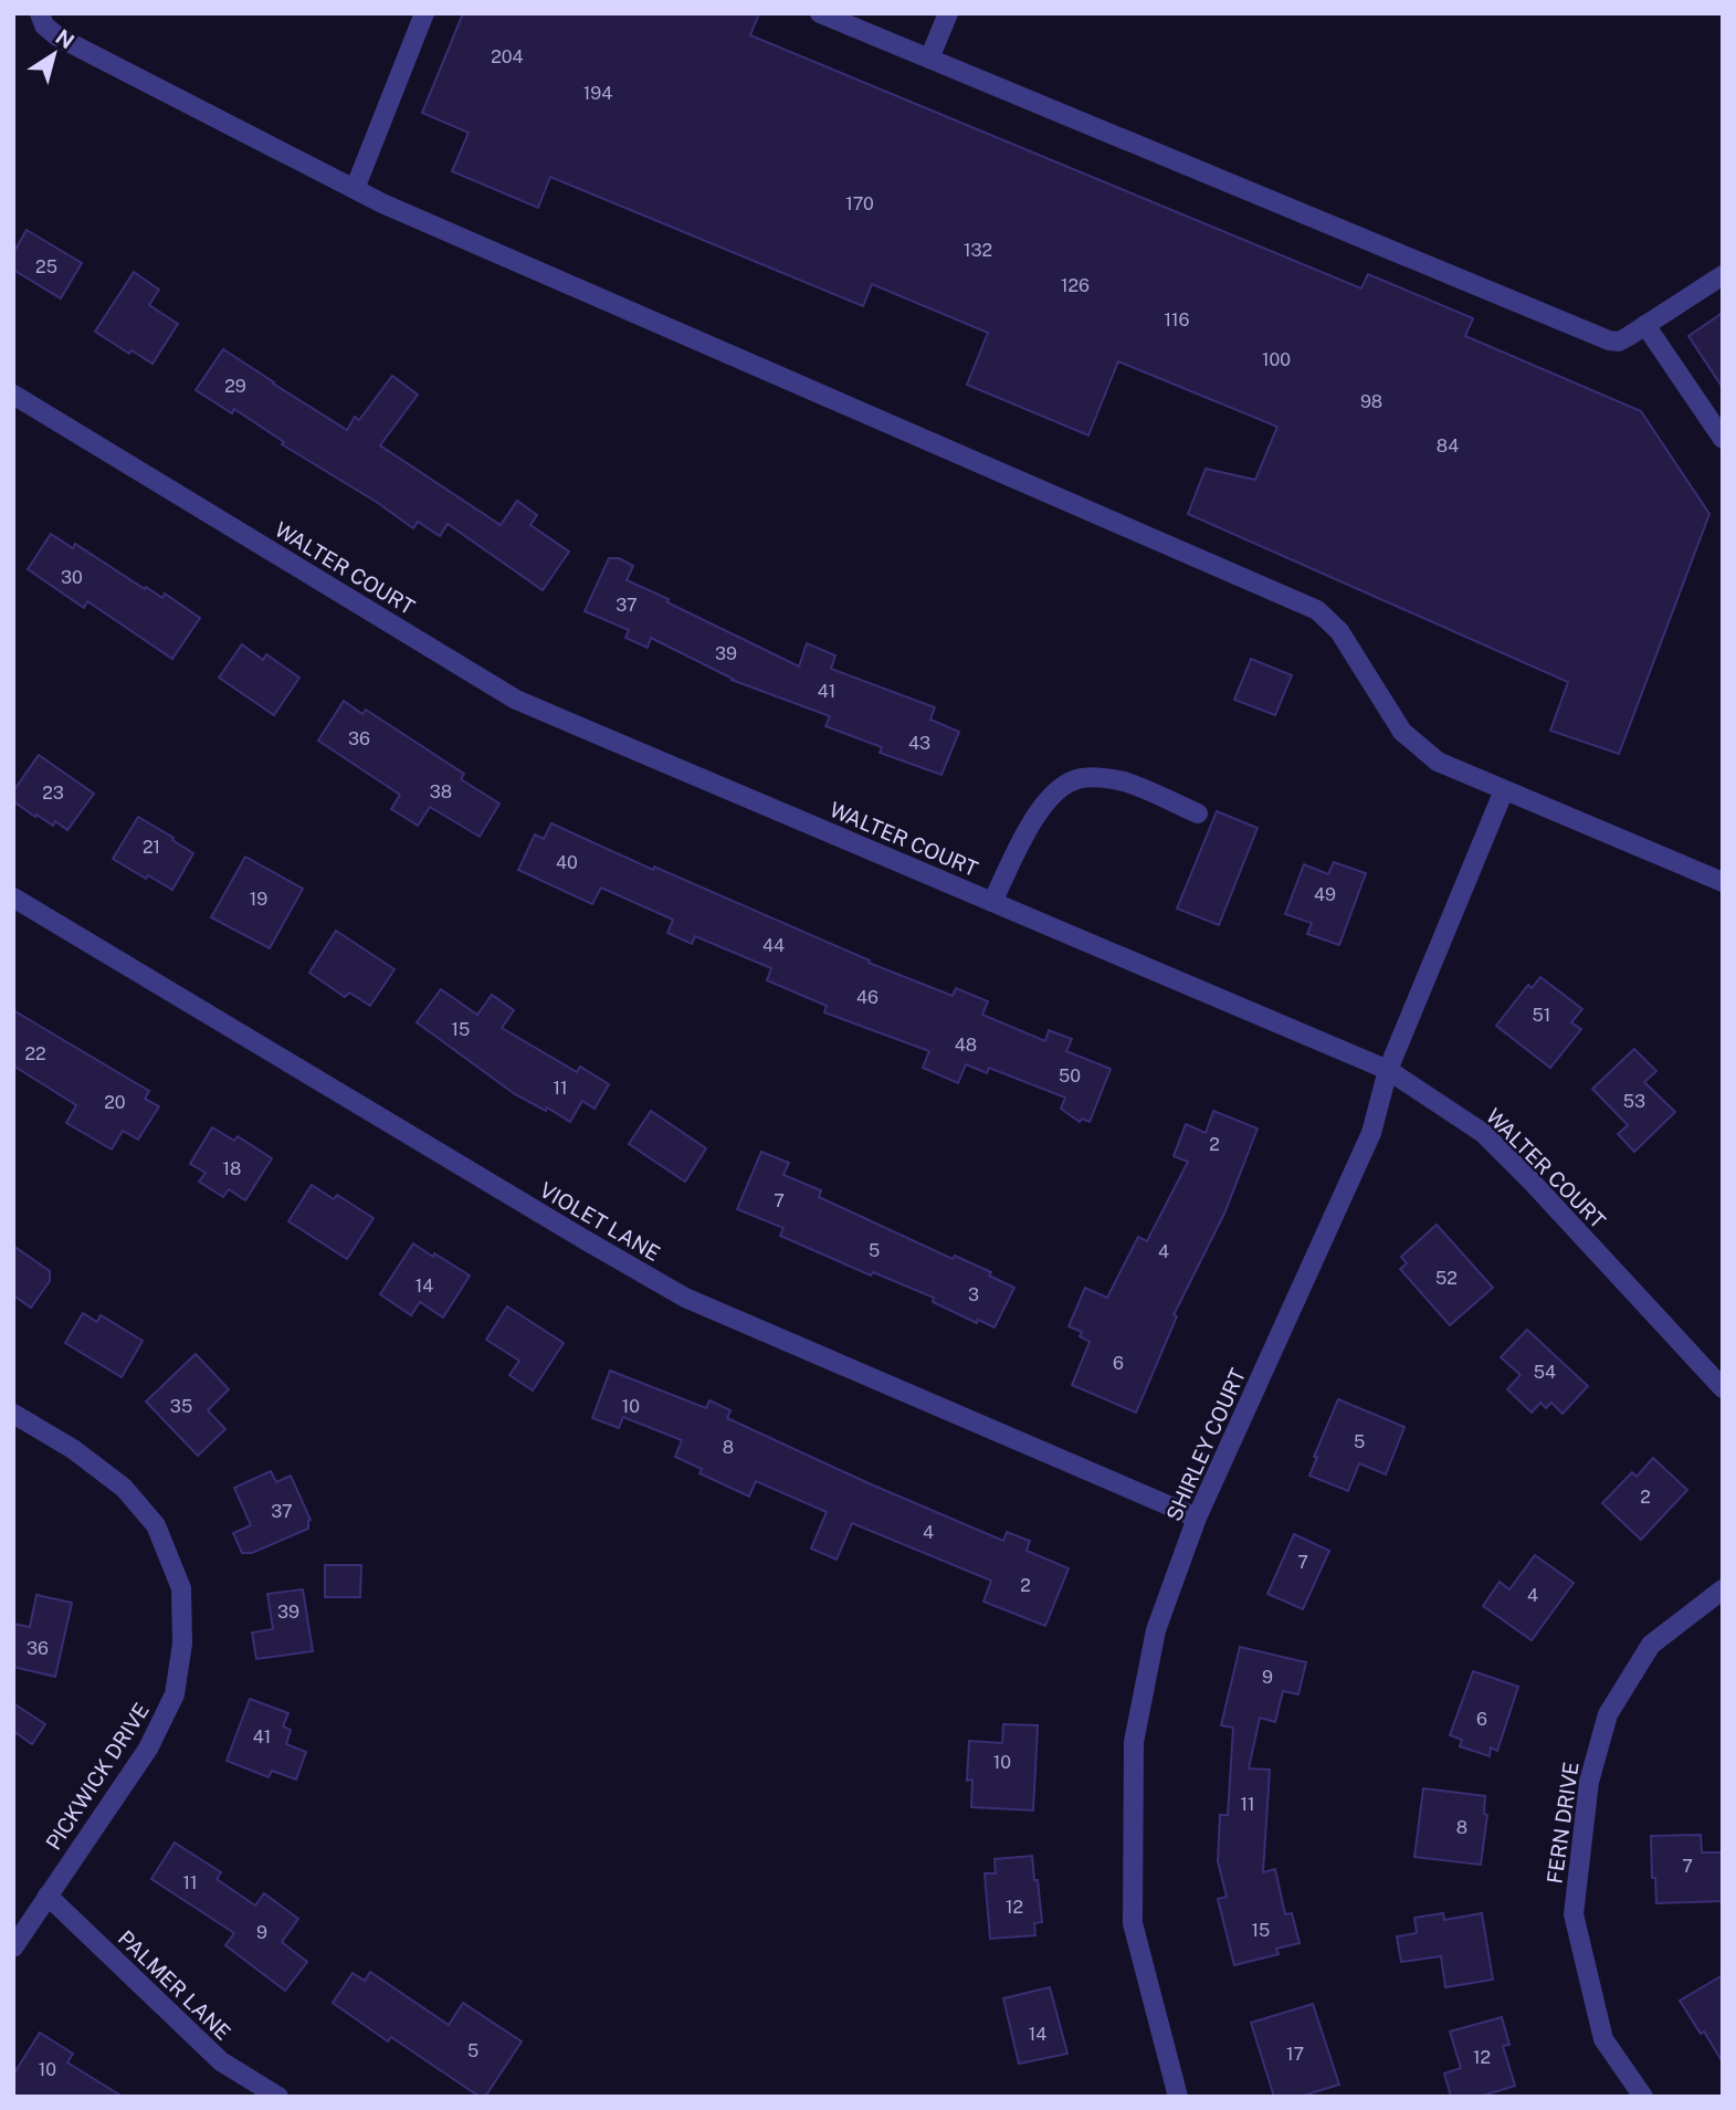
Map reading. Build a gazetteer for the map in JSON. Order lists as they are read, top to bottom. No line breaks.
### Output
{"streets":{"street":["WALTER COURT","VIOLET LANE","SHIRLEY COURT","PICKWICK DRIVE","FERN DRIVE","PALMER LANE"]},"crossings":[["WALTER COURT","SHIRLEY COURT"],["VIOLET LANE","SHIRLEY COURT"],["PICKWICK DRIVE","PALMER LANE"]],"house_numbers":["204","194","170","132","25","126","116","100","29","98","84","30","37","39","41","36","43","38","23","21","40","49","19","44","46","51","15","48","22","50","11","53","20","2","18","7","5","4","52","14","3","6","54","35","10","5","8","2","37","4","7","2","4","39","36","9","6","41","10","11","8","7","11","12","15","9","14","5","17","12","10"],"north":"top right"}
